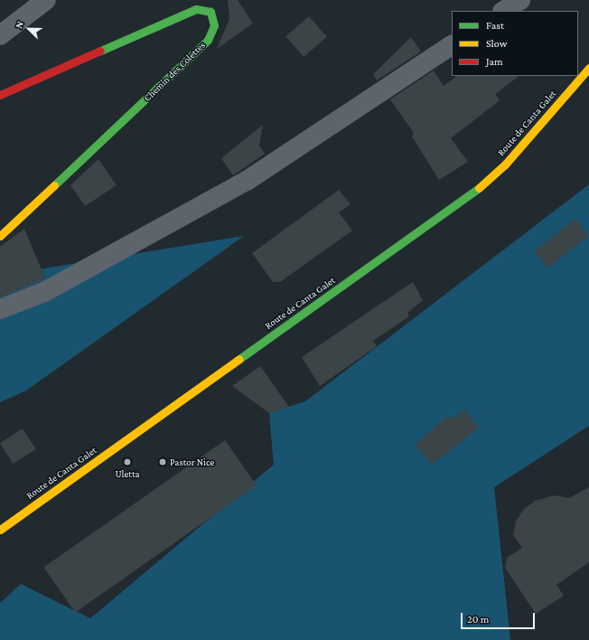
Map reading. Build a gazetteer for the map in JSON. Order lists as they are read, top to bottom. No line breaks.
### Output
{"streets":{"main road":["Chemin des Colettes","Route de Canta Galet"]},"places":["Uletta","Pastor Nice"],"legend":["Fast","Slow","Jam"],"scale_bar":"20 m","north":"top left"}
